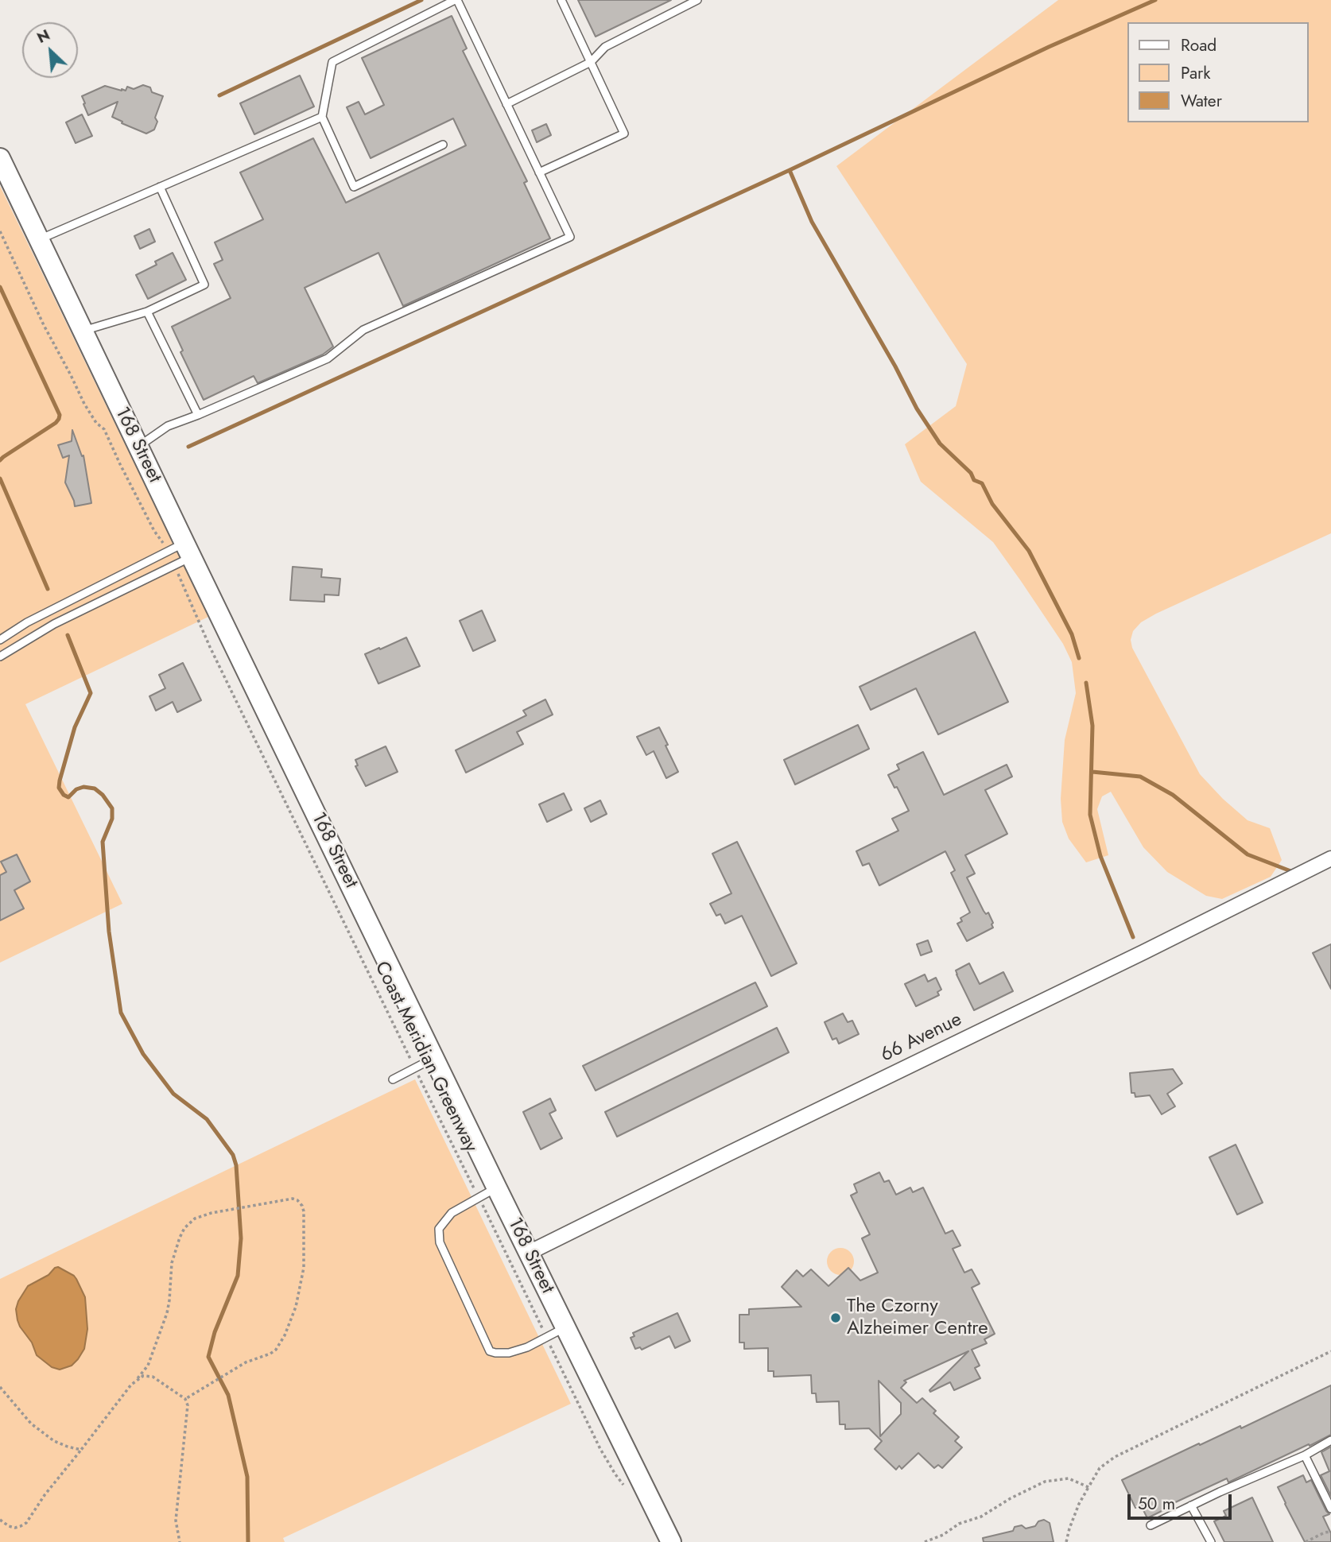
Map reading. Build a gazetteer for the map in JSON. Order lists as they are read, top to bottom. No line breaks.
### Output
{"streets":{"main road":["168 Street"],"street":["66 Avenue"],"path":["Coast Meridian Greenway"]},"crossings":[["168 Street","66 Avenue"]],"places":["The Czorny Alzheimer Centre"],"legend":["Road","Park","Water"],"scale_bar":"50 m","north":"top left"}
